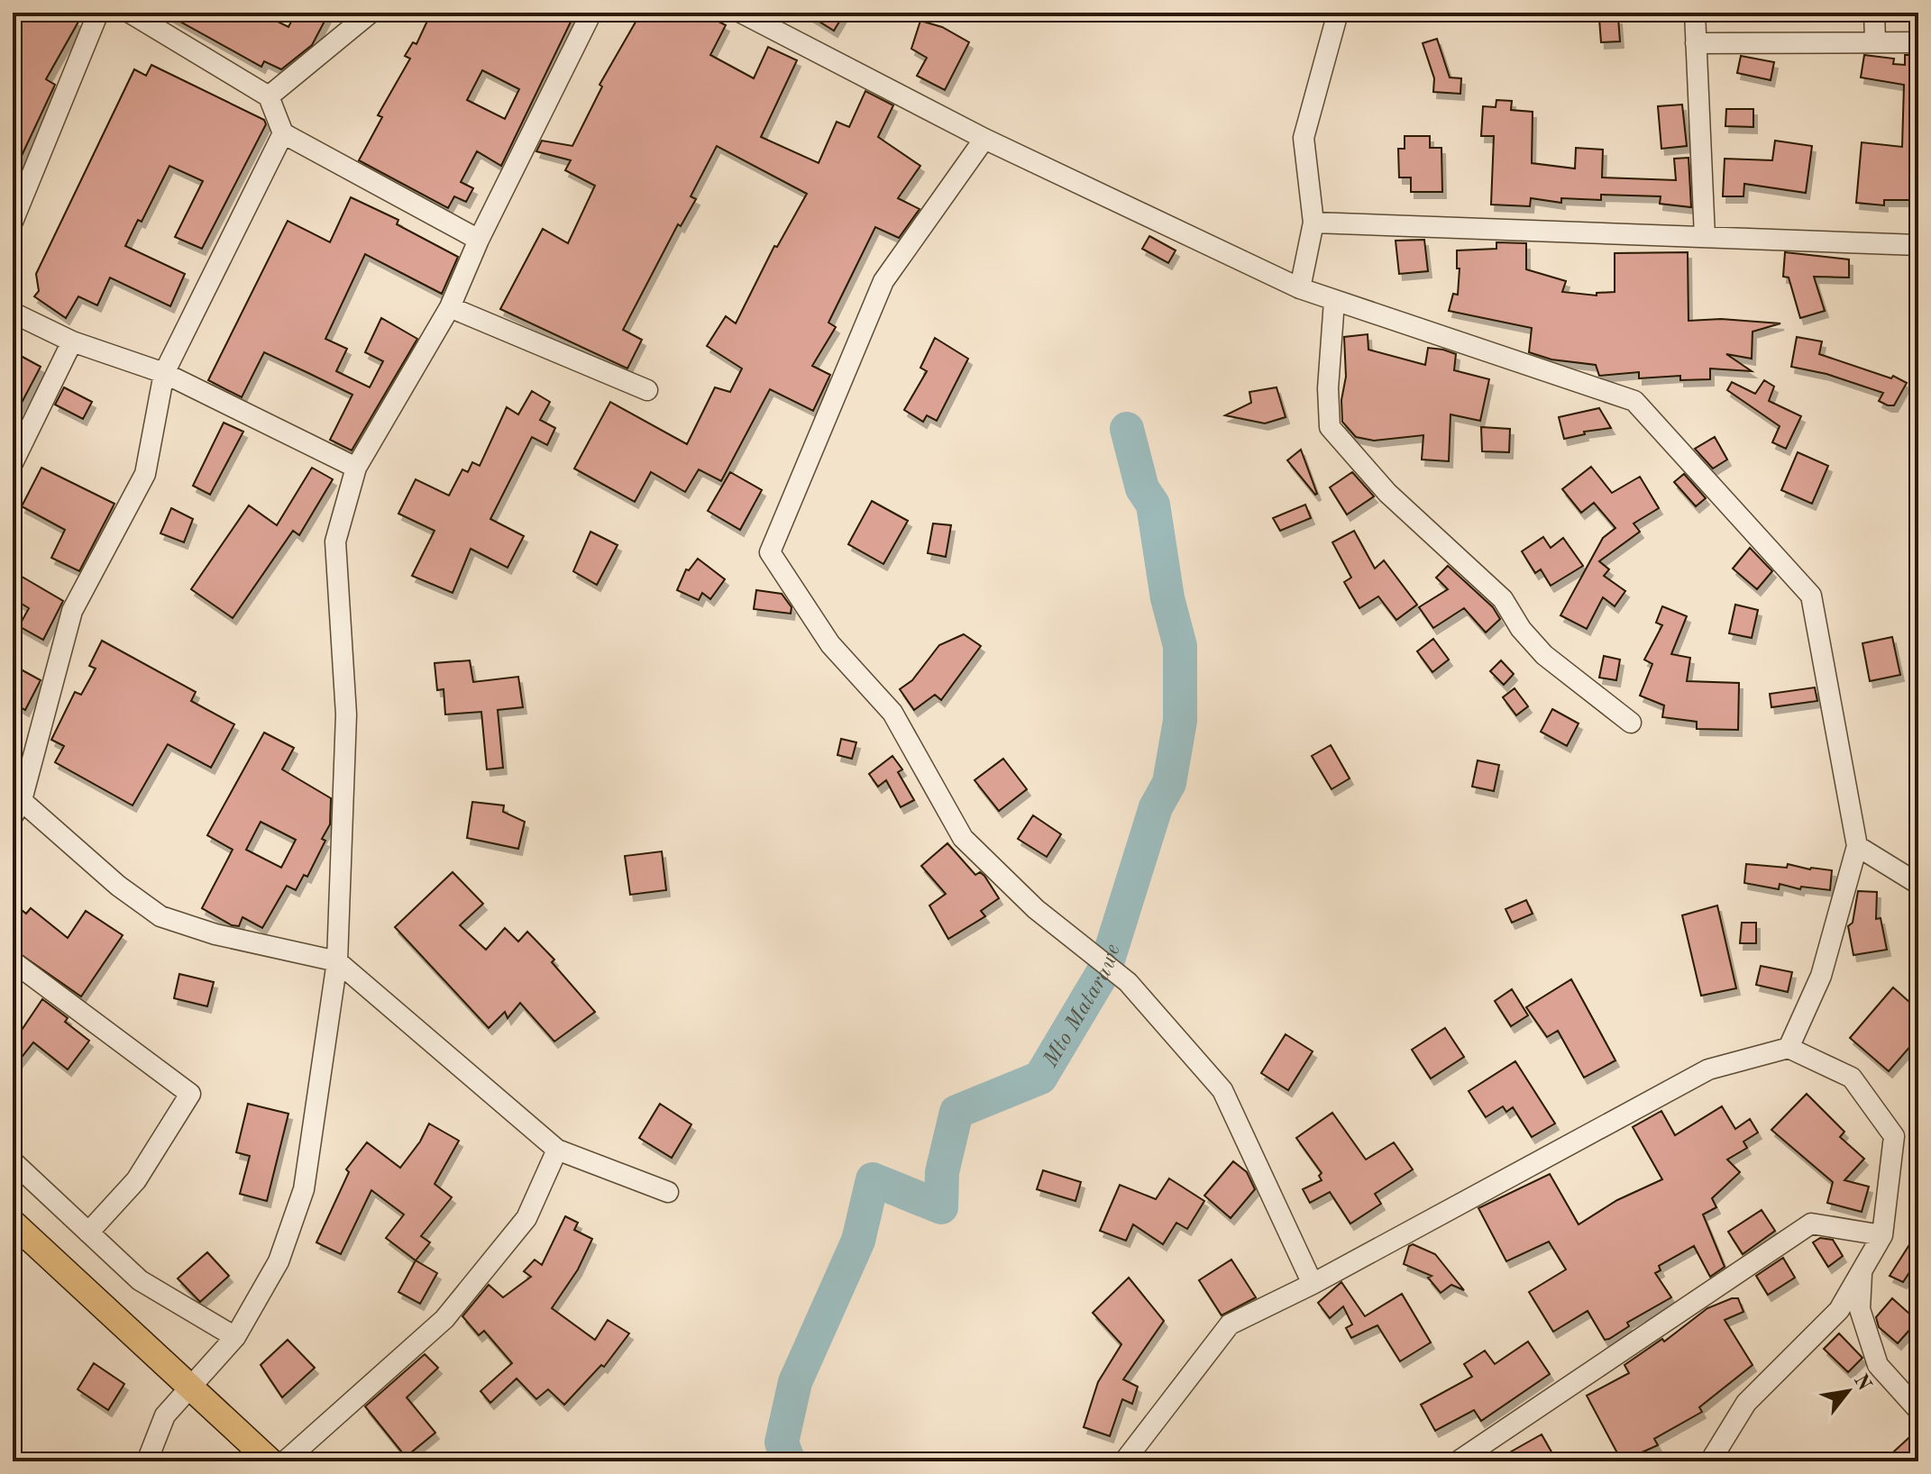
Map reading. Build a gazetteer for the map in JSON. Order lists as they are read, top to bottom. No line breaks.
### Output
{"water":["Mto Matarawe"],"north":"top right"}
